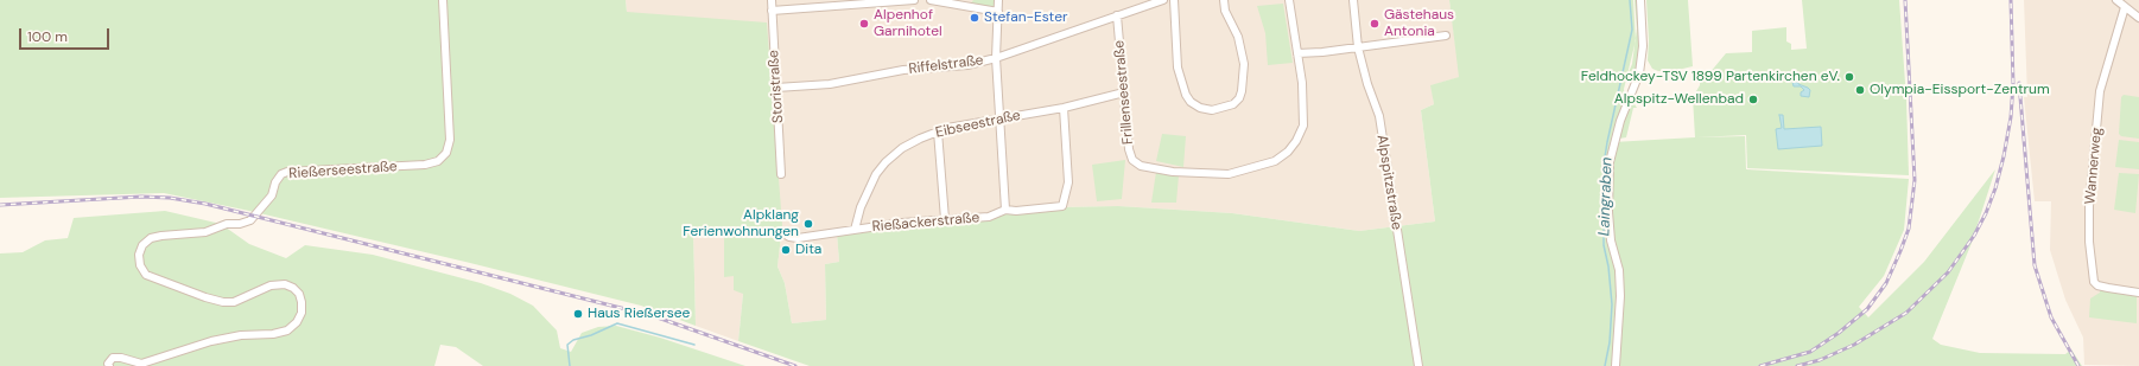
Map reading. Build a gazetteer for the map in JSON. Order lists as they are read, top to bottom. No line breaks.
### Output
{"streets":{"street":["Riffelstraße","Storistraße","Frillenseestraße","Eibseestraße","Wannerweg","Rießerseestraße","Alpspitzstraße","Rießackerstraße"]},"crossings":[["Riffelstraße","Storistraße"],["Riffelstraße","Frillenseestraße"],["Frillenseestraße","Eibseestraße"],["Eibseestraße","Rießackerstraße"]],"water":["Laingraben"],"places":["Stefan-Ester","Alpenhof Garnihotel","Gästehaus Antonia","Feldhockey-TSV 1899 Partenkirchen eV.","Olympia-Eissport-Zentrum","Alpspitz-Wellenbad","Alpklang Ferienwohnungen","Dita","Haus Rießersee"],"scale_bar":"100 m"}
